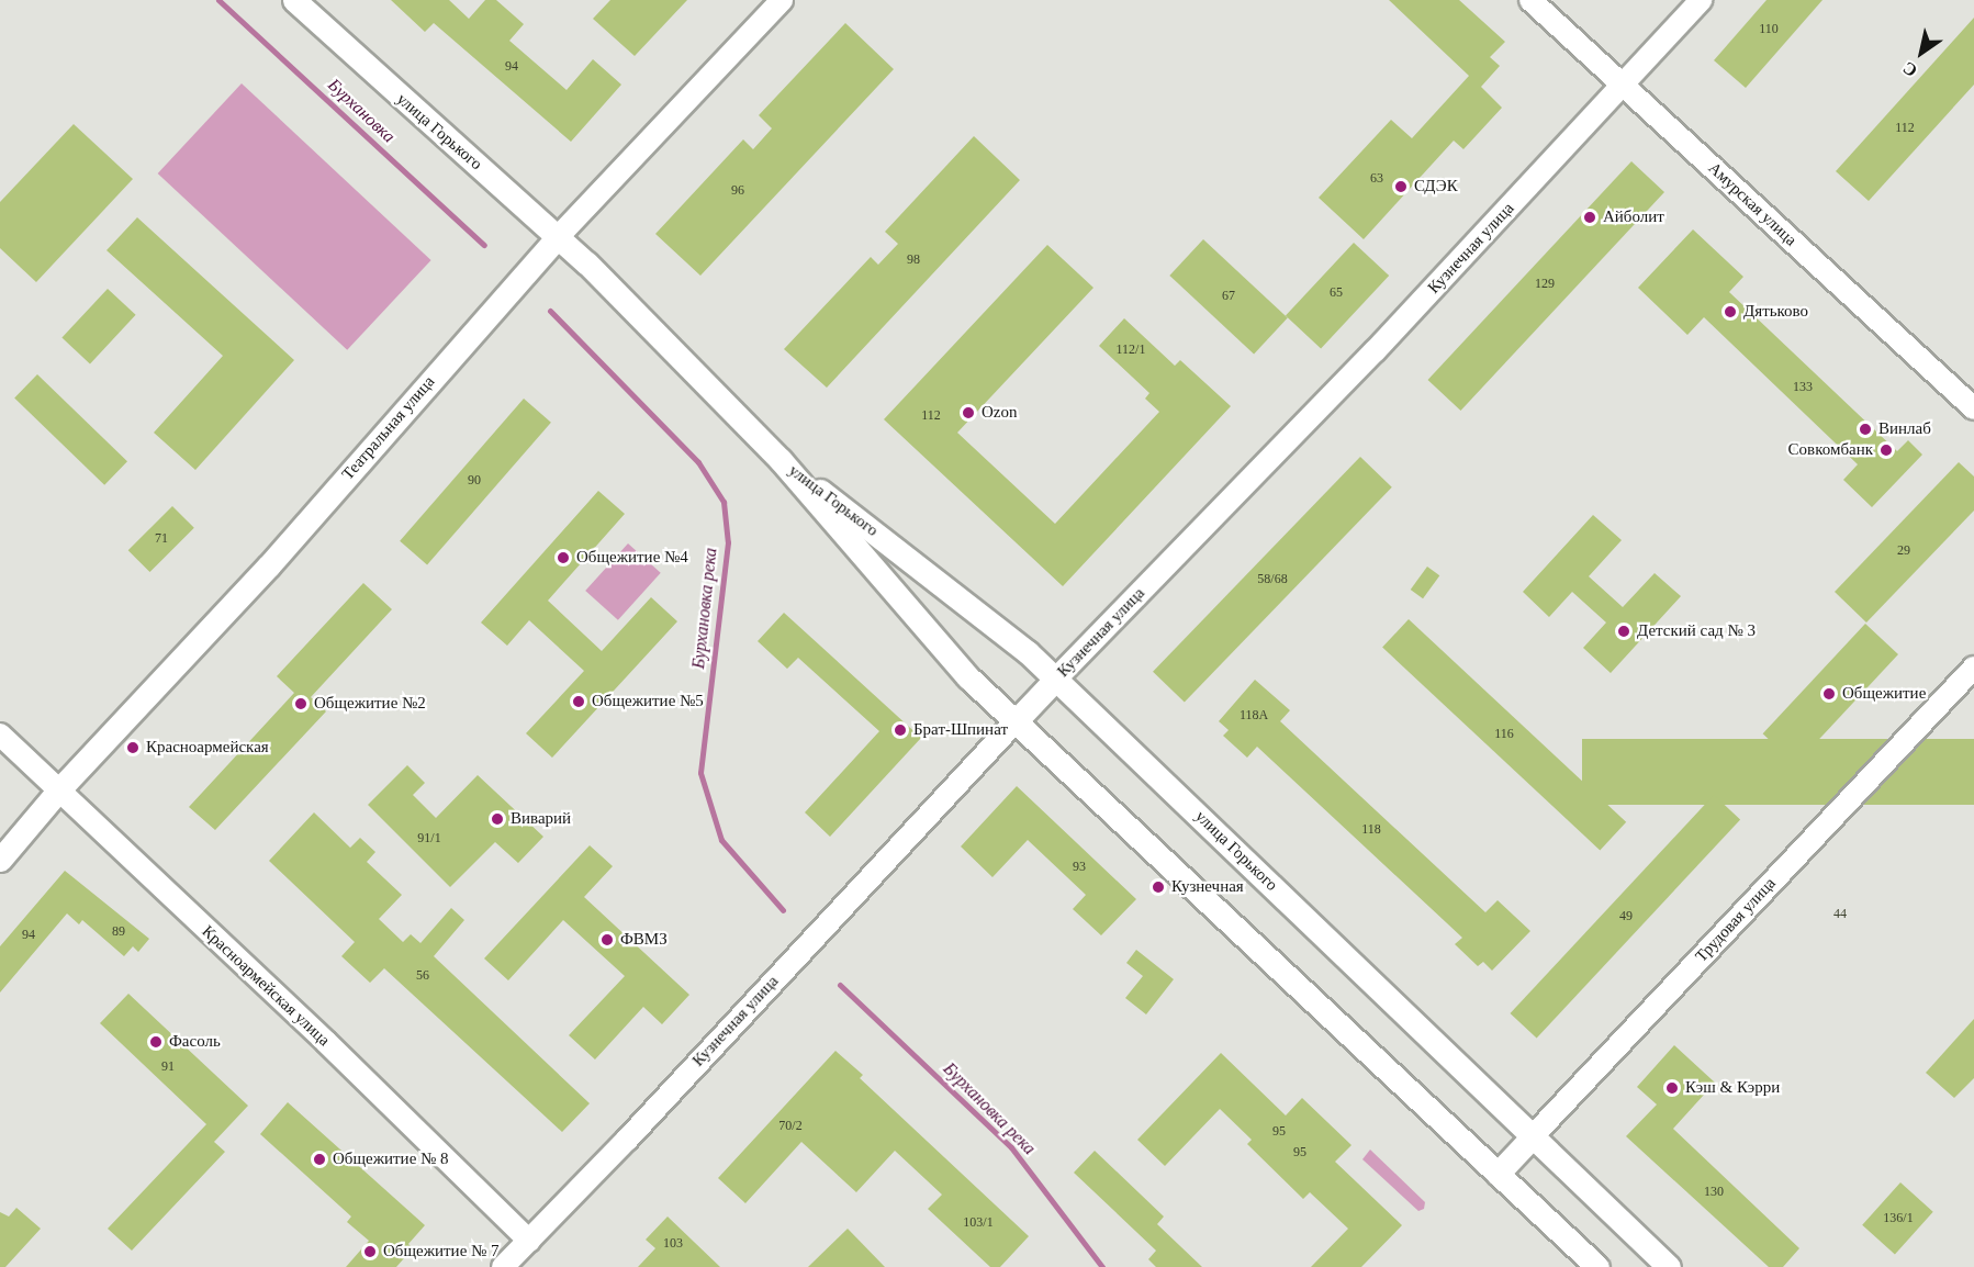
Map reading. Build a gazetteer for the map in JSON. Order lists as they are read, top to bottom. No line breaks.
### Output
{"streets":{"main road":["улица Горького","Кузнечная улица","Театральная улица","Трудовая улица"],"street":["Амурская улица","Красноармейская улица"]},"crossings":[["улица Горького","Кузнечная улица"],["улица Горького","Театральная улица"],["улица Горького","Трудовая улица"],["Амурская улица","Кузнечная улица"],["Кузнечная улица","Красноармейская улица"],["Театральная улица","Красноармейская улица"]],"water":["Бурхановка","Бурхановка река"],"places":["СДЭК","Айболит","Дятьково","Ozon","Винлаб","Совкомбанк","Общежитие №4","Детский сад № 3","Общежитие","Общежитие №5","Общежитие №2","Брат-Шпинат","Красноармейская","Виварий","Кузнечная","ФВМЗ","Фасоль","Кэш & Кэрри","Общежитие № 8","Общежитие № 7"],"house_numbers":["110","94","112","63","96","98","129","65","67","112/1","133","112","90","71","29","58/68","118А","116","118","91/1","93","44","49","89","94","56","91","70/2","95","95","130","136/1","103/1","103"],"north":"bottom left"}
